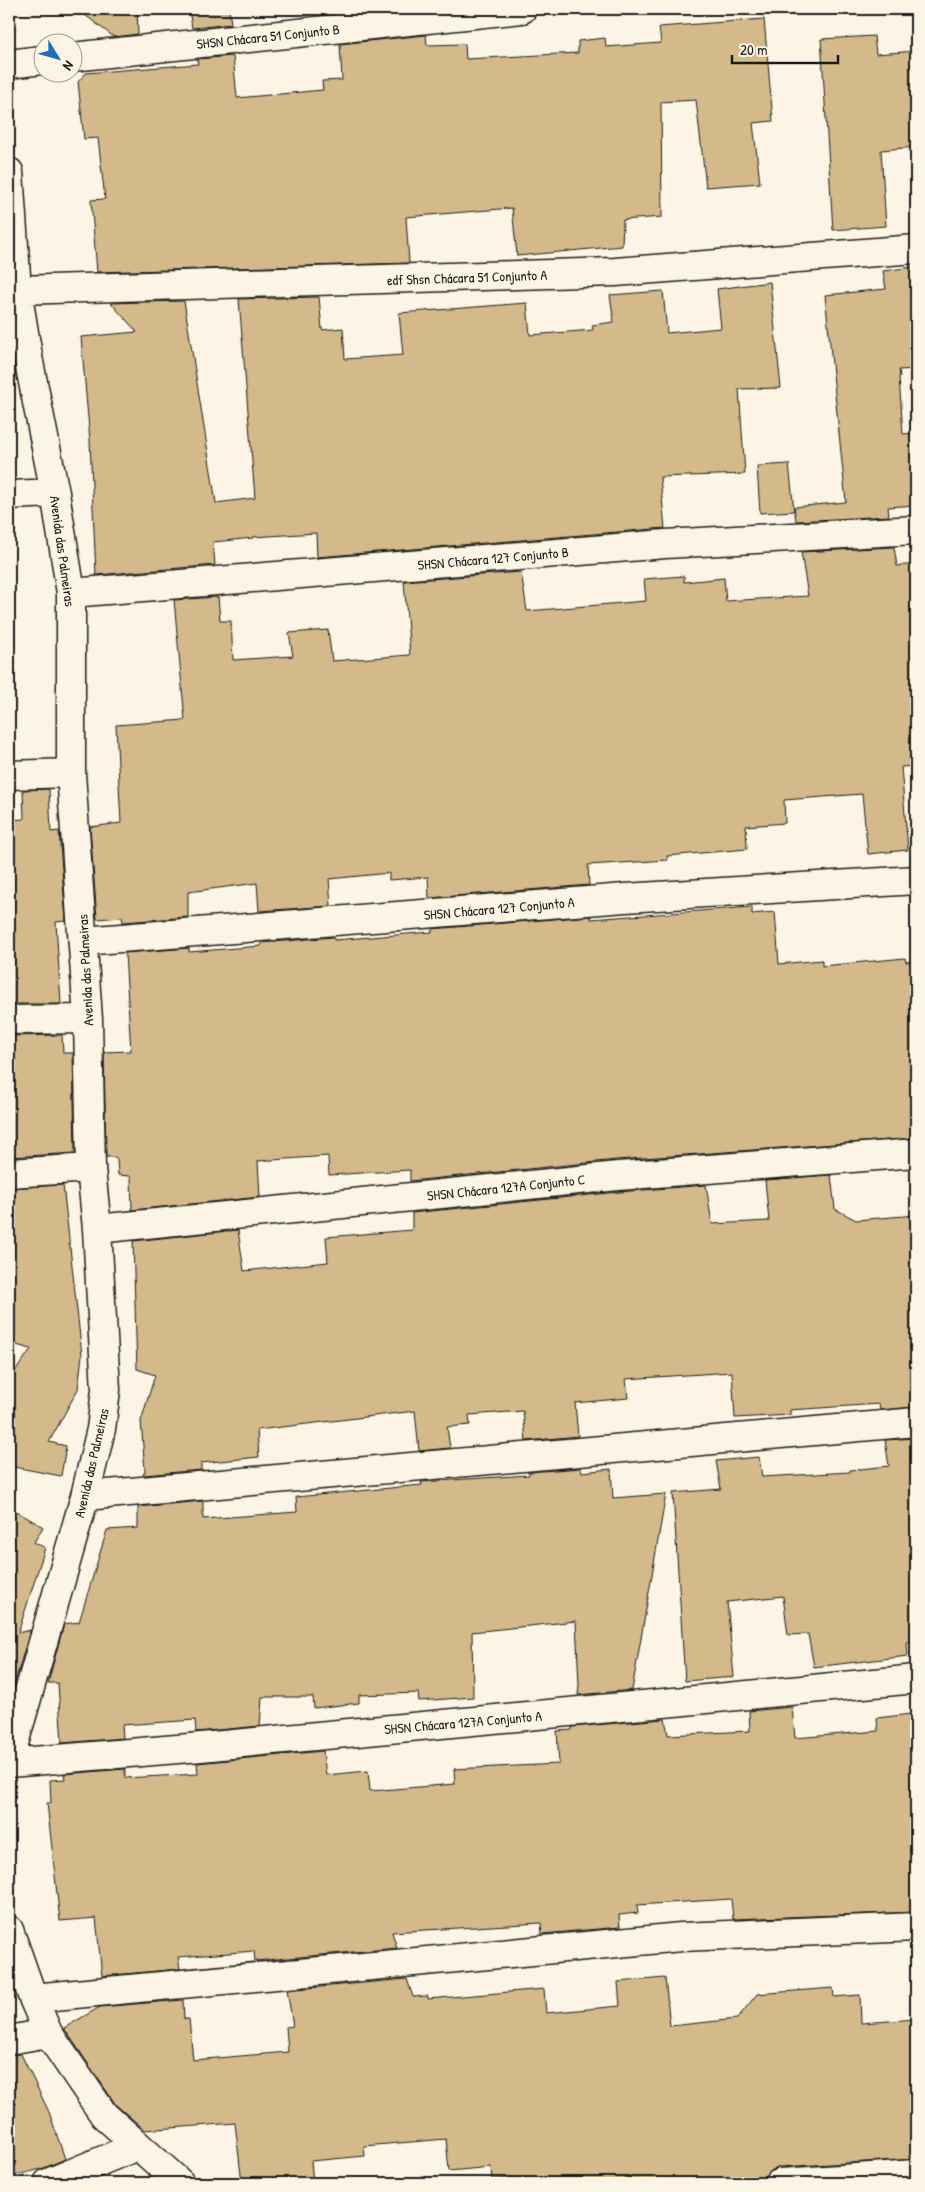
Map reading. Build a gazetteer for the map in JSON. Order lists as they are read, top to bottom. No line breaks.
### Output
{"streets":{"street":["SHSN Chácara 51 Conjunto B","edf Shsn Chácara 51 Conjunto A","Avenida das Palmeiras","SHSN Chácara 127 Conjunto B","SHSN Chácara 127 Conjunto A","SHSN Chácara 127A Conjunto C","SHSN Chácara 127A Conjunto A"]},"crossings":[["edf Shsn Chácara 51 Conjunto A","Avenida das Palmeiras"],["Avenida das Palmeiras","SHSN Chácara 127 Conjunto B"],["Avenida das Palmeiras","SHSN Chácara 127 Conjunto A"],["Avenida das Palmeiras","SHSN Chácara 127A Conjunto C"],["Avenida das Palmeiras","SHSN Chácara 127A Conjunto A"]],"scale_bar":"20 m","north":"bottom right"}
